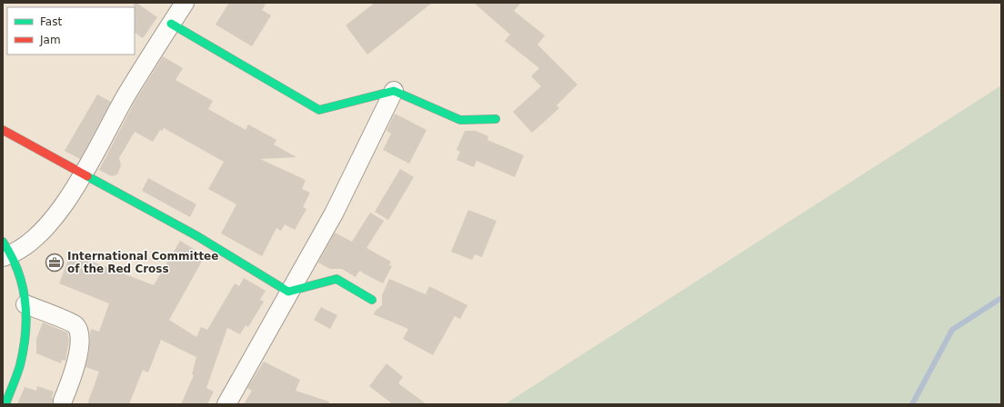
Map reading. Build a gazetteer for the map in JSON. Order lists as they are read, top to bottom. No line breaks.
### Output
{"places":{"office":["International Committee of the Red Cross"]},"legend":["Fast","Jam"]}
